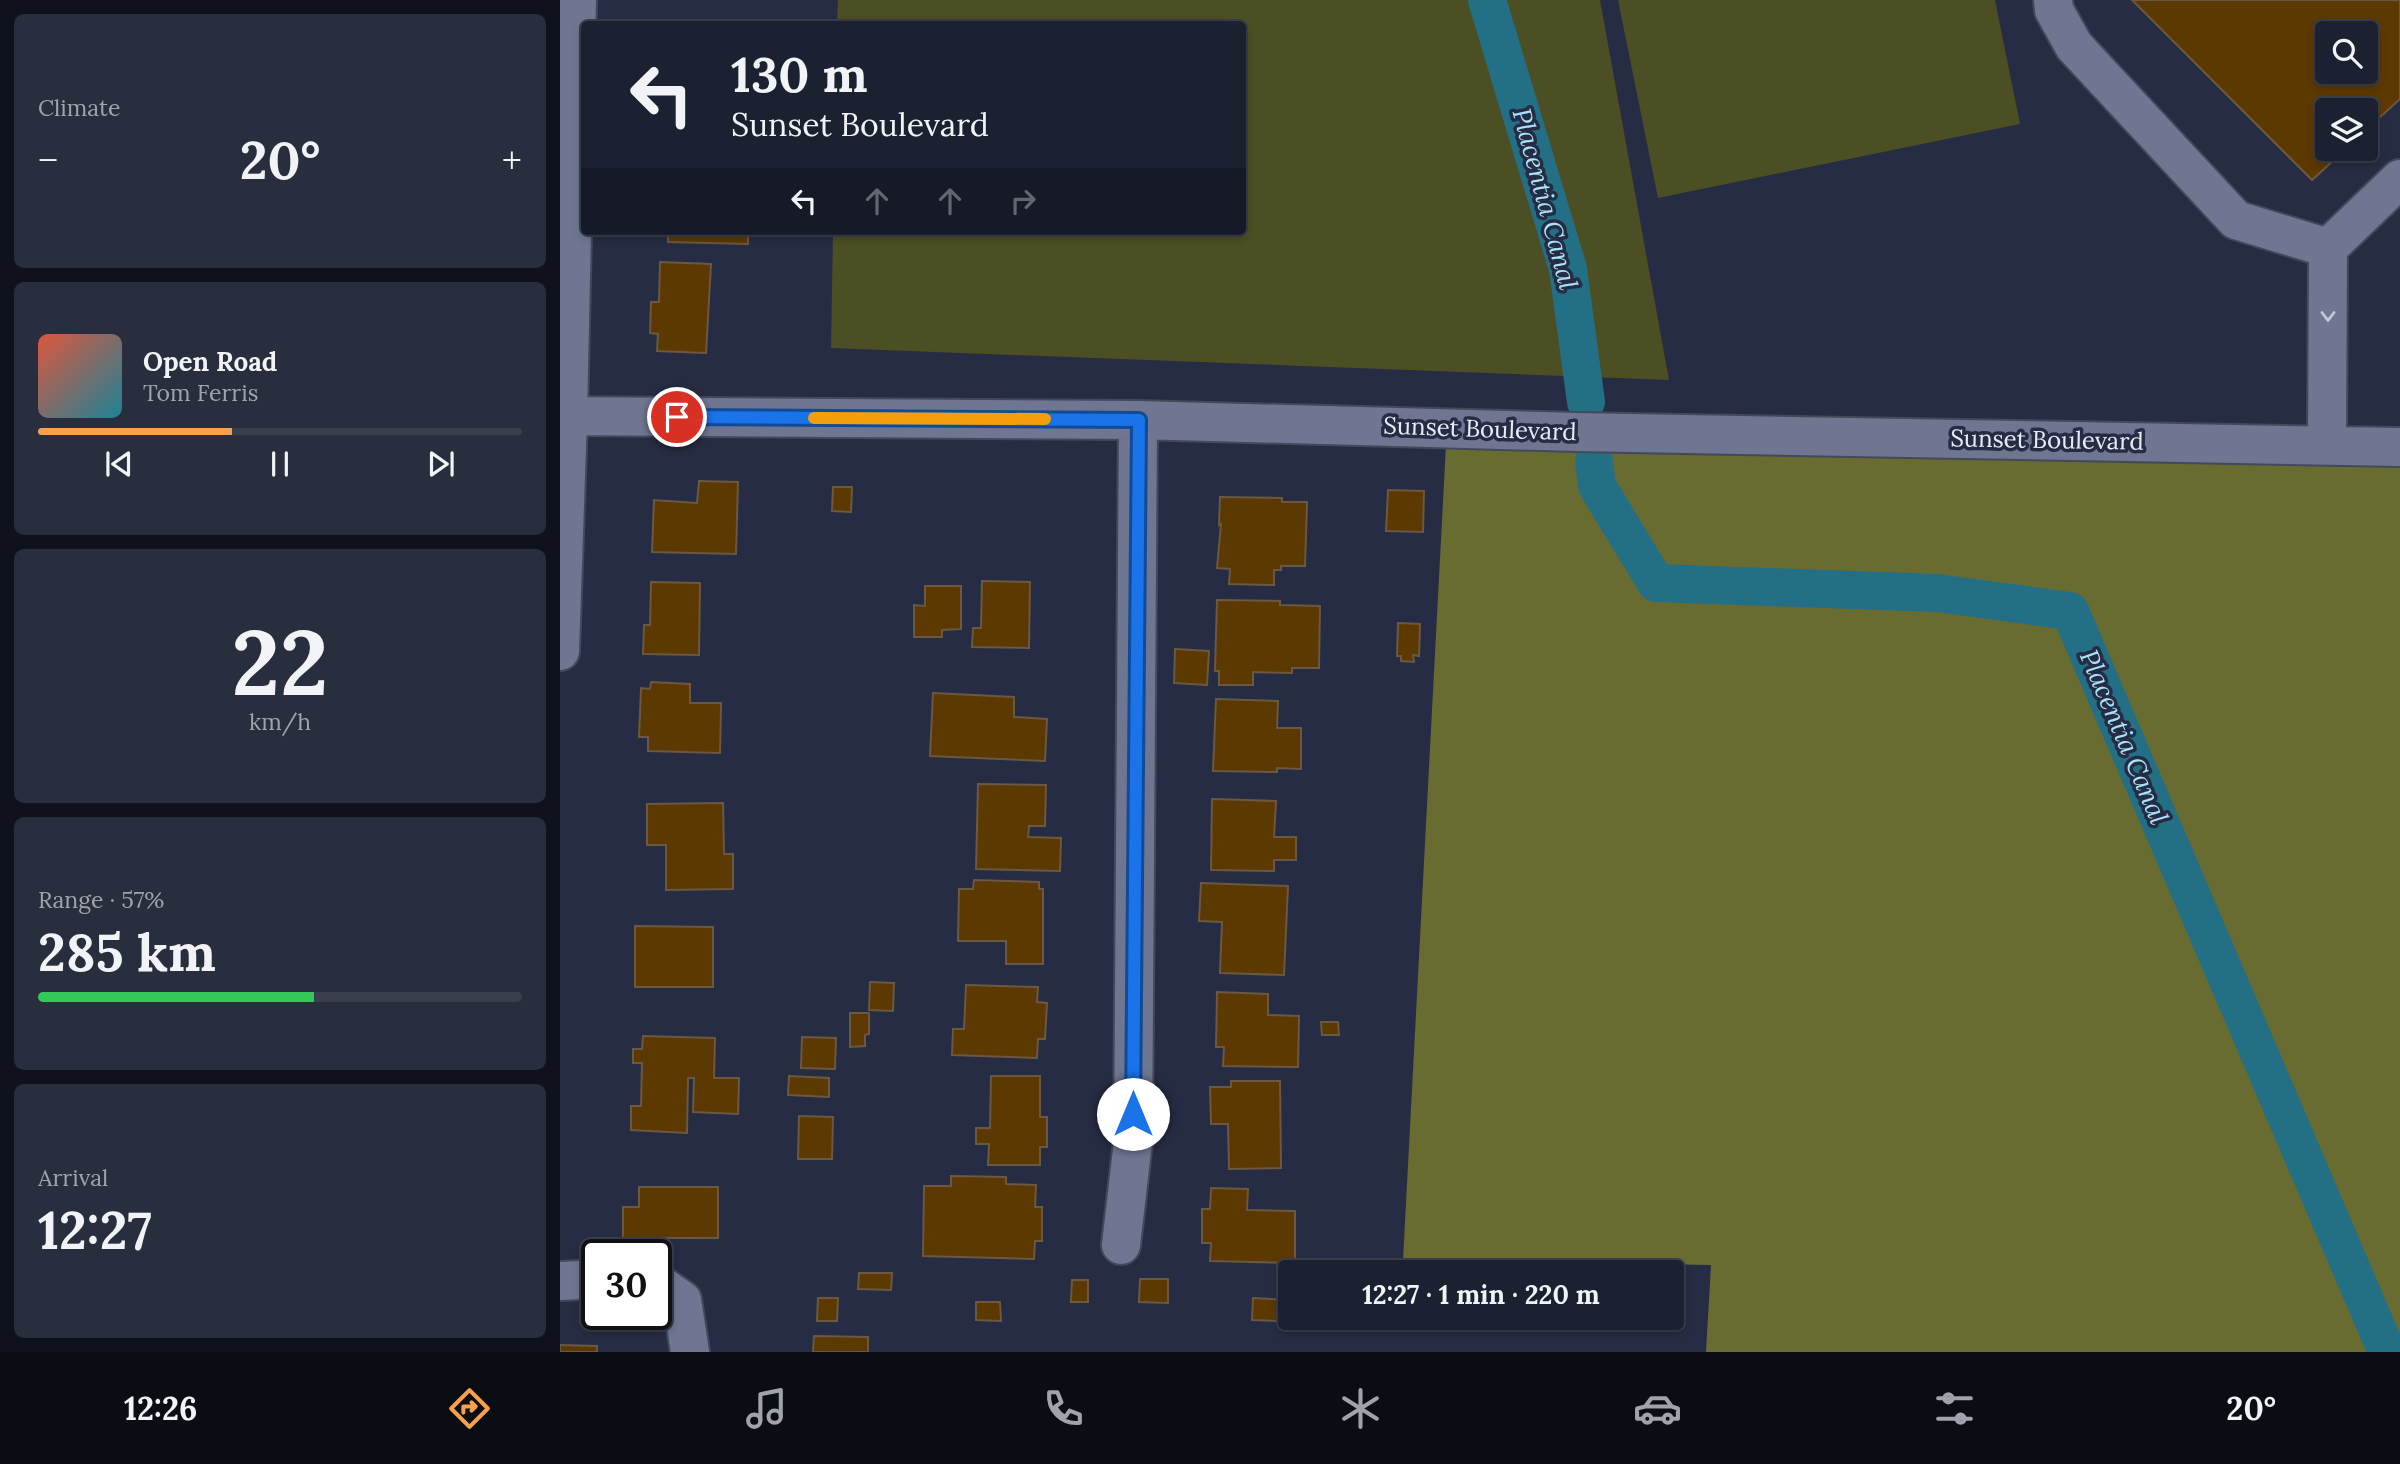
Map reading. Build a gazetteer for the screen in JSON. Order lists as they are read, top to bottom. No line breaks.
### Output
{"streets":{"street":["Sunset Boulevard"]},"water":["Placentia Canal"],"page":{"tile":["Climate",["22","km/h"],["Range · 57%","285 km"],["Arrival","12:27"]],"turn":["130 m","Sunset Boulevard"],"heat":["−","20°","+"],"song":["Open Road","Tom Ferris"],"limit":"30","trip":"12:27 · 1 min · 220 m","tabs":["12:26","20°"]}}
